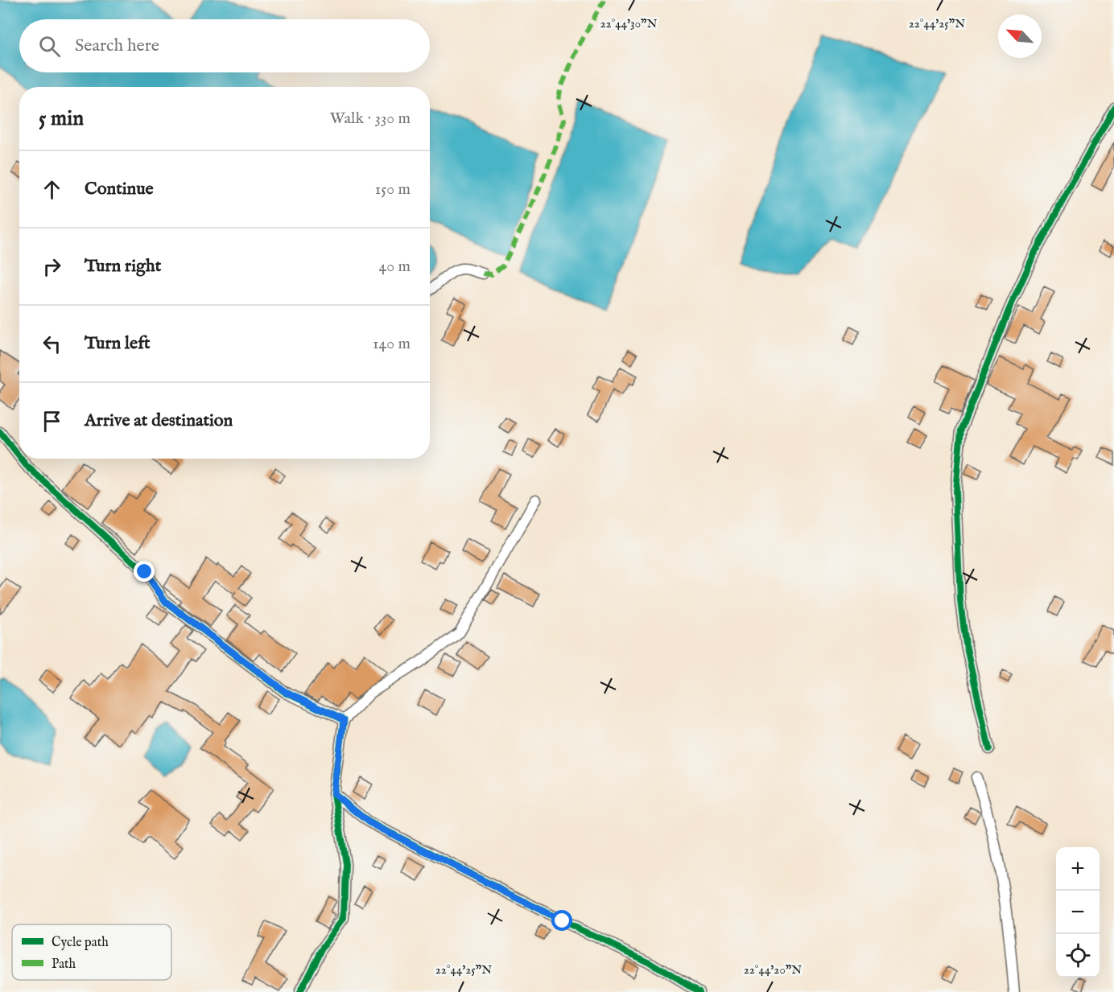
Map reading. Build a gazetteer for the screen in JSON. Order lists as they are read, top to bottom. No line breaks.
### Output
{"legend":["Cycle path","Path"],"north":"top left","page":{"search":"Search here","heading":["5 min","Walk · 330 m"],"list":[["Continue","150 m"],["Turn right","40 m"],["Turn left","140 m"],"Arrive at destination"],"map_buttons":["+","−"]},"coordinates":["22°44'30\"N","22°44'25\"N","22°44'20\"N"]}
